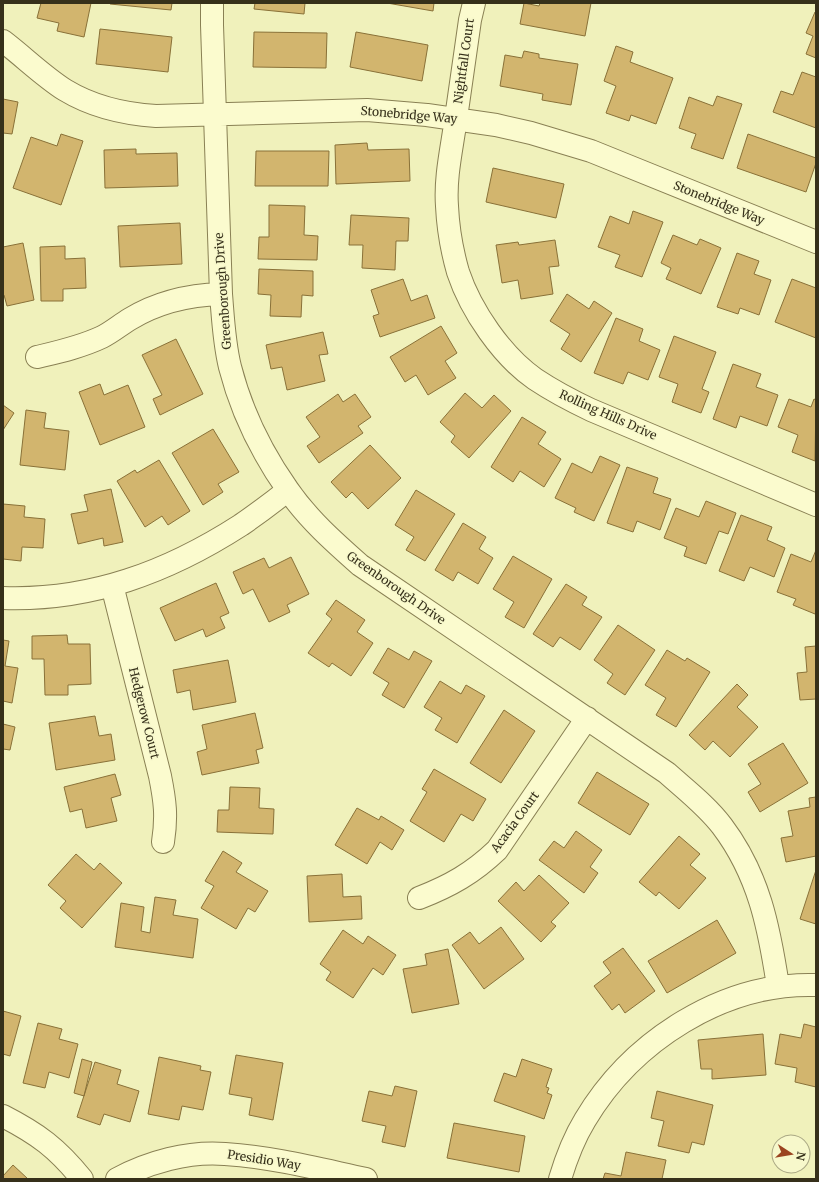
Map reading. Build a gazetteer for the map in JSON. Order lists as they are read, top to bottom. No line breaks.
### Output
{"streets":{"street":["Nightfall Court","Stonebridge Way","Greenborough Drive","Rolling Hills Drive","Hedgerow Court","Acacia Court","Presidio Way"]},"crossings":[["Nightfall Court","Stonebridge Way"],["Nightfall Court","Rolling Hills Drive"],["Stonebridge Way","Greenborough Drive"],["Stonebridge Way","Rolling Hills Drive"],["Greenborough Drive","Acacia Court"]],"north":"right"}
